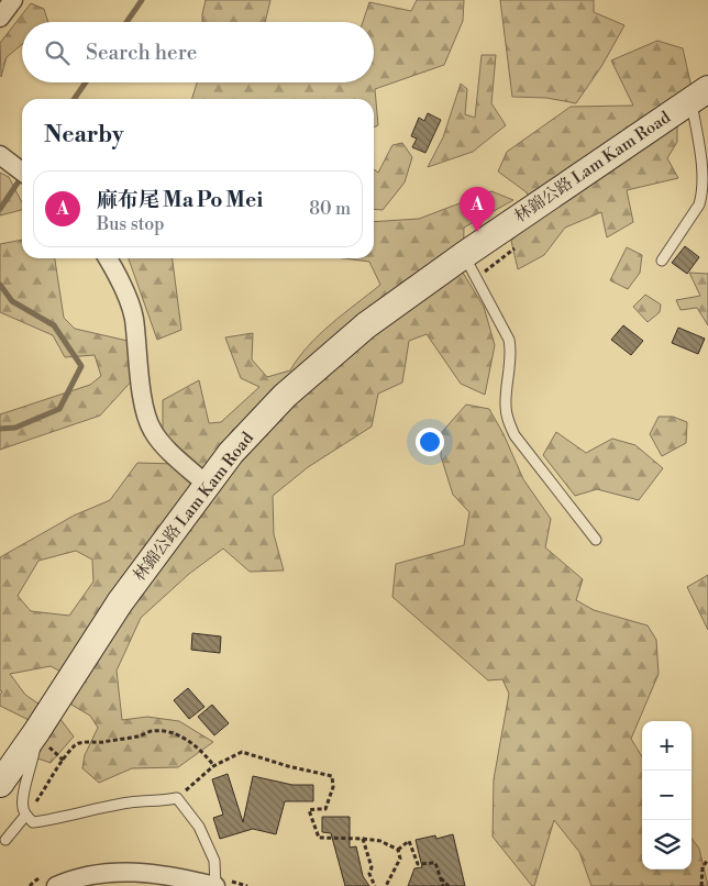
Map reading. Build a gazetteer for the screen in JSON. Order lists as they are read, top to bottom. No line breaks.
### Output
{"streets":{"main road":["林錦公路 Lam Kam Road"]},"page":{"search":"Search here","heading":"Nearby","list":[{"mark":"A","name":"麻布尾 Ma Po Mei","note":"Bus stop","value":"80 m"}],"pins":"A","map_buttons":["+","−"]}}
